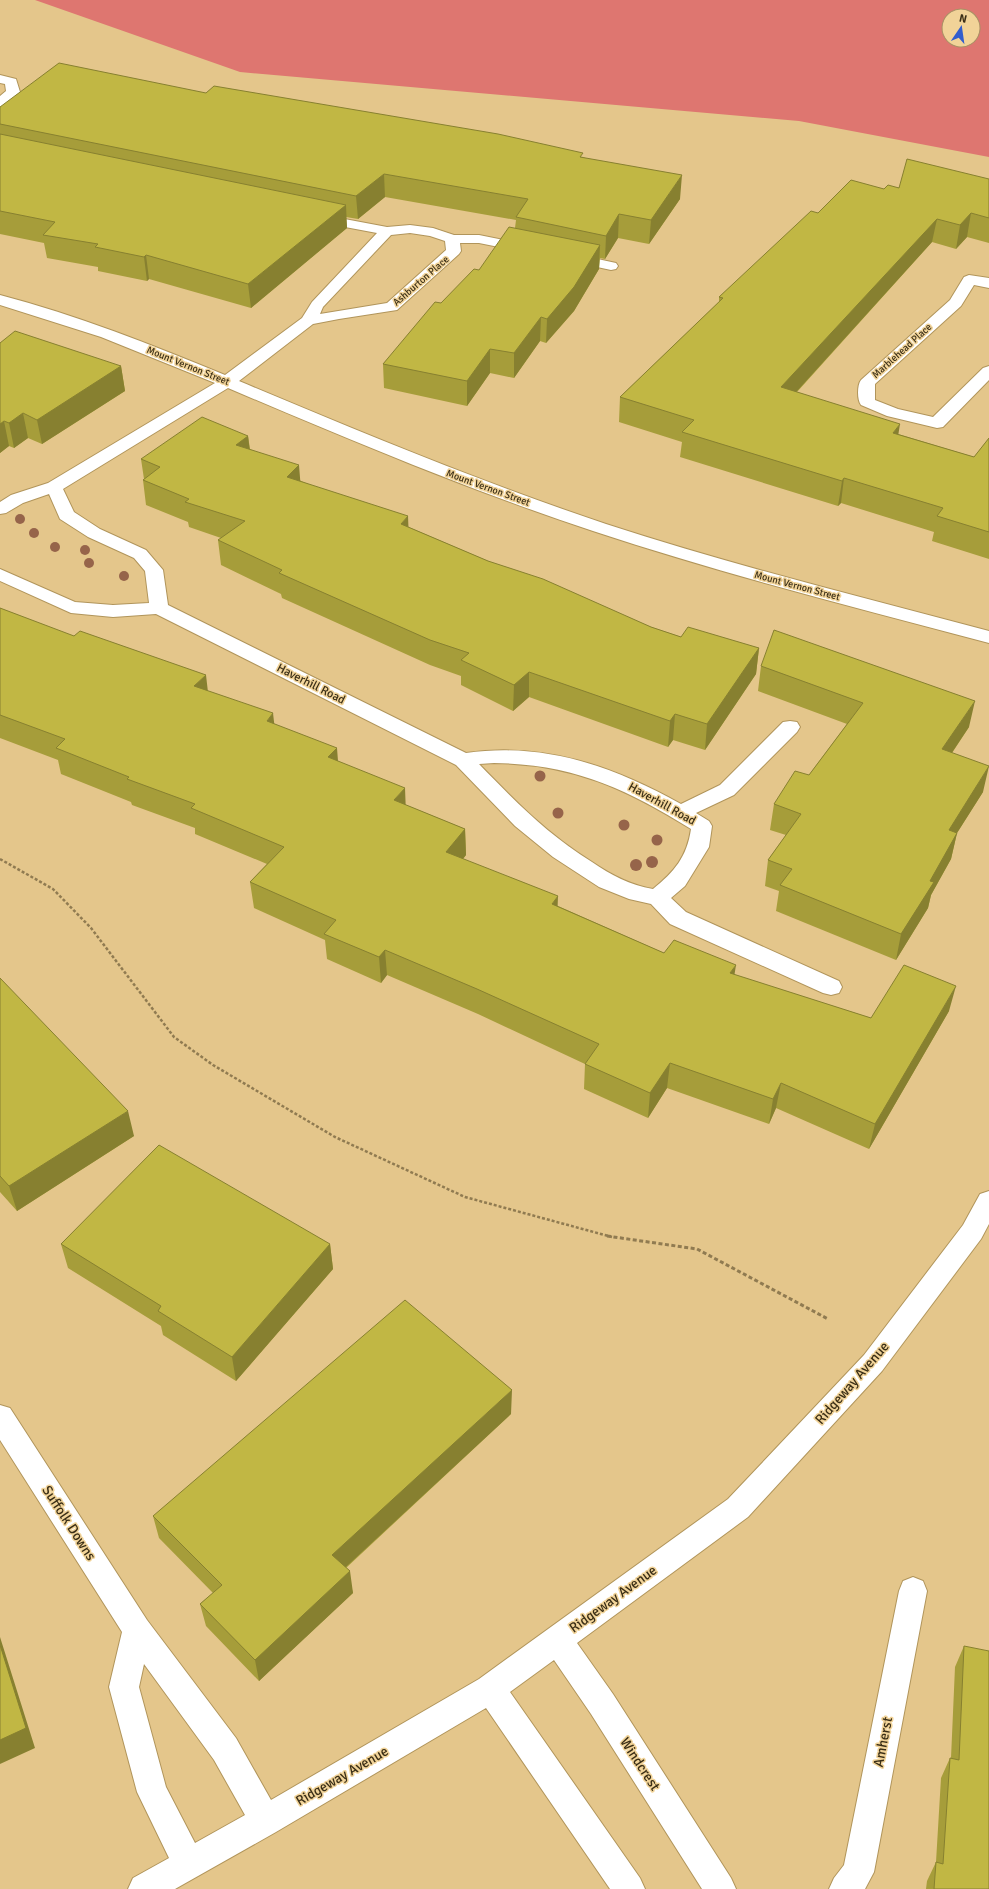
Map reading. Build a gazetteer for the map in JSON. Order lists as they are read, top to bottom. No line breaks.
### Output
{"streets":{"street":["Ashburton Place","Marblehead Place","Mount Vernon Street","Haverhill Road","Ridgeway Avenue","Suffolk Downs","Amherst","Windcrest"]},"crossings":[["Ashburton Place","Mount Vernon Street"],["Ridgeway Avenue","Suffolk Downs"],["Ridgeway Avenue","Windcrest"]],"north":"top"}
